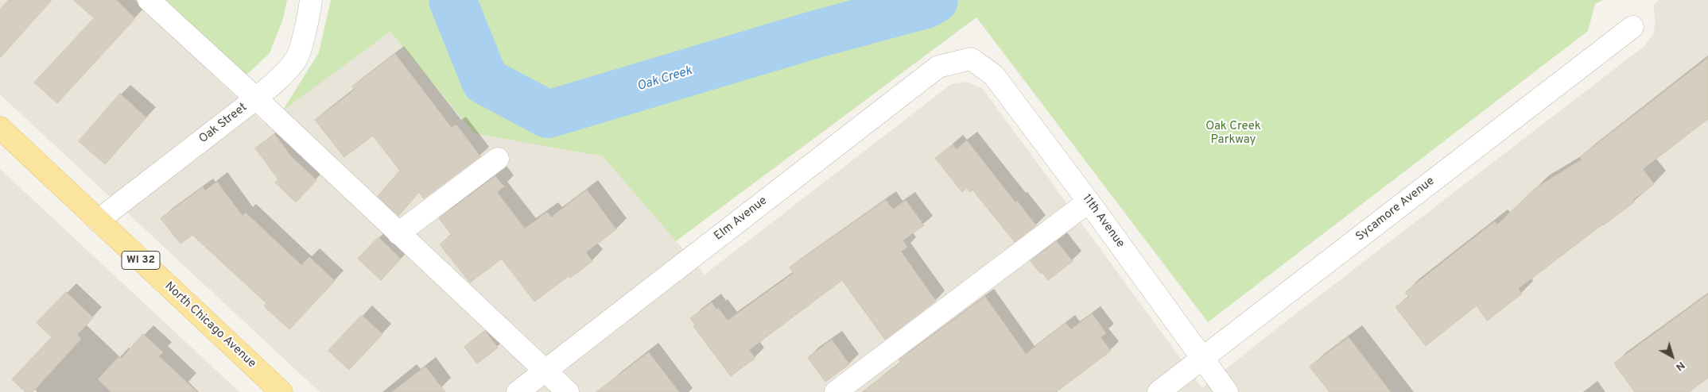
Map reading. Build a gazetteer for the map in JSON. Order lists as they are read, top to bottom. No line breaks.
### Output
{"streets":{"main road":["WI 32","North Chicago Avenue"],"street":["Oak Street","Sycamore Avenue","Elm Avenue","11th Avenue"]},"crossings":[["Oak Street","North Chicago Avenue"],["Sycamore Avenue","11th Avenue"],["Elm Avenue","11th Avenue"]],"water":["Oak Creek"],"parks":["Oak Creek Parkway"],"north":"bottom right"}
